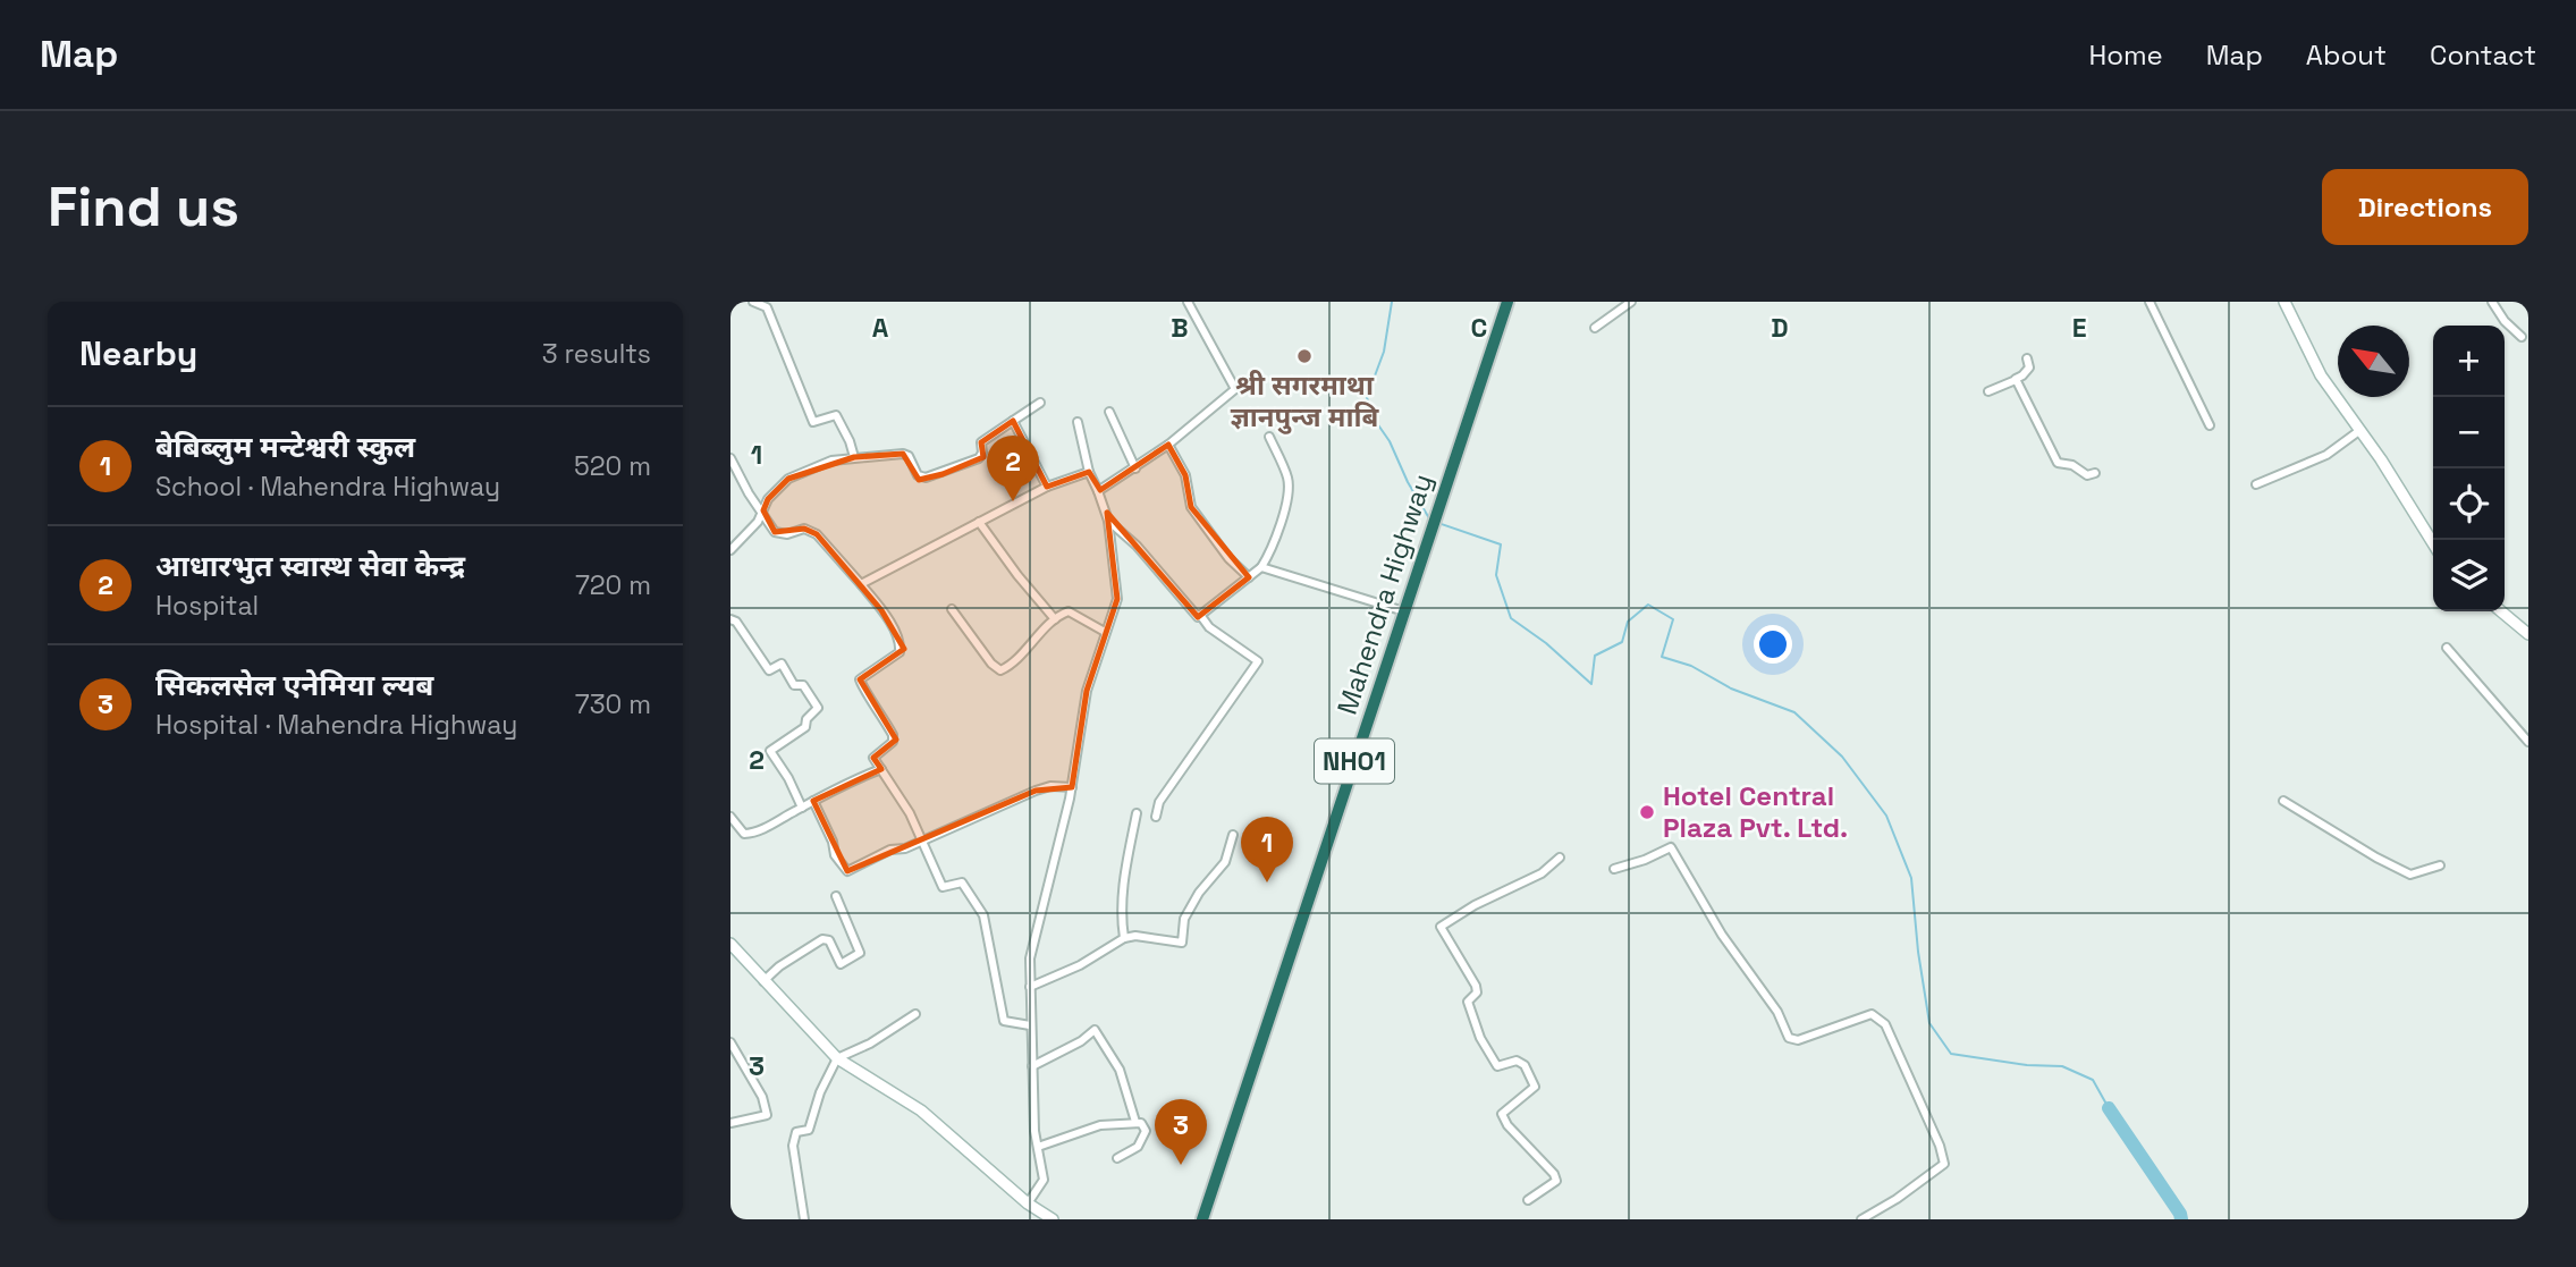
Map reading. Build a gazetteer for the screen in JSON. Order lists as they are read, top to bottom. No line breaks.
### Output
{"streets":{"highway":["Mahendra Highway","NH01"]},"places":["श्री सगरमाथा ज्ञानपुन्ज माबि","Hotel Central Plaza Pvt. Ltd."],"north":"top left","page":{"header":"Map","nav":["Home","Map","About","Contact"],"buttons":"Directions","title":"Find us","heading":["Nearby","3 results"],"map_buttons":["+","−"],"list":[{"mark":"1","name":"बेबिब्लुम मन्टेश्वरी स्कुल","note":"School · Mahendra Highway","value":"520 m"},{"mark":"2","name":"आधारभुत स्वास्थ सेवा केन्द्र","note":"Hospital","value":"720 m"},{"mark":"3","name":"सिकलसेल एनेमिया ल्यब","note":"Hospital · Mahendra Highway","value":"730 m"}],"pins":["2","1","3"]},"grid":{"columns":["A","B","C","D","E"],"rows":["1","2","3"]}}
